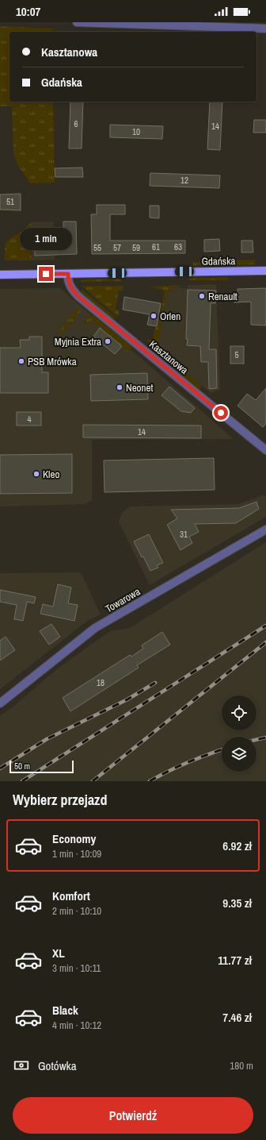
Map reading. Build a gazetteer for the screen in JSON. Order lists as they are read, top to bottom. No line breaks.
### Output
{"streets":{"main road":["Gdańska"],"street":["Kasztanowa","Towarowa"]},"crossings":[["Gdańska","Kasztanowa"]],"places":["Renault","Orlen","Myjnia Extra","PSB Mrówka","Neonet","Kleo"],"house_numbers":["6","14","10","12","51","61","63","55","57","59","5","4","14","31","18"],"scale_bar":"50 m","page":{"status":"10:07","banner":["Kasztanowa","Gdańska"],"bubble":"1 min","scale":"50 m","heading":"Wybierz przejazd","list":[{"name":"Economy","note":"1 min · 10:09","value":"6.92 zł"},{"name":"Komfort","note":"2 min · 10:10","value":"9.35 zł"},{"name":"XL","note":"3 min · 10:11","value":"11.77 zł"},{"name":"Black","note":"4 min · 10:12","value":"7.46 zł"}],"pay":["Gotówka","180 m"],"buttons":"Potwierdź"}}
